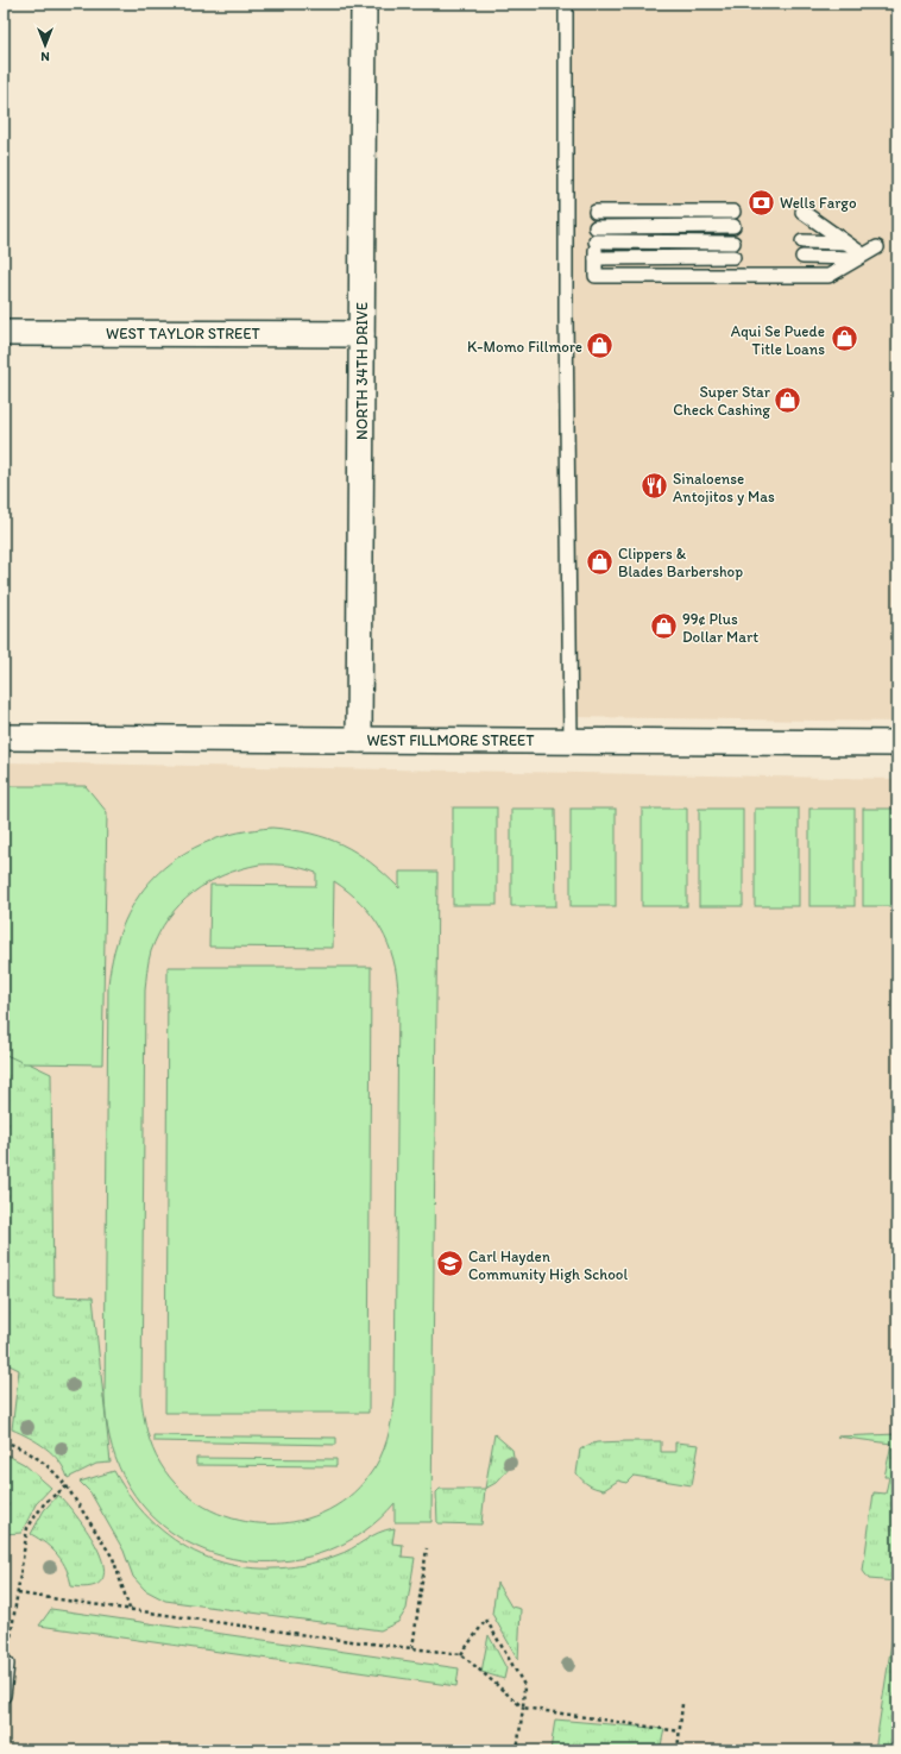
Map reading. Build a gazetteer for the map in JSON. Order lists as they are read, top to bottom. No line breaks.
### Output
{"streets":{"street":["WEST TAYLOR STREET","NORTH 34TH DRIVE","WEST FILLMORE STREET"]},"crossings":[["WEST TAYLOR STREET","NORTH 34TH DRIVE"],["NORTH 34TH DRIVE","WEST FILLMORE STREET"]],"places":{"bank":["Wells Fargo"],"shop":["Aqui Se Puede Title Loans","K-Momo Fillmore","Super Star Check Cashing","Clippers & Blades Barbershop","99¢ Plus Dollar Mart"],"restaurant":["Sinaloense Antojitos y Mas"],"school or university":["Carl Hayden Community High School"]},"north":"bottom"}
